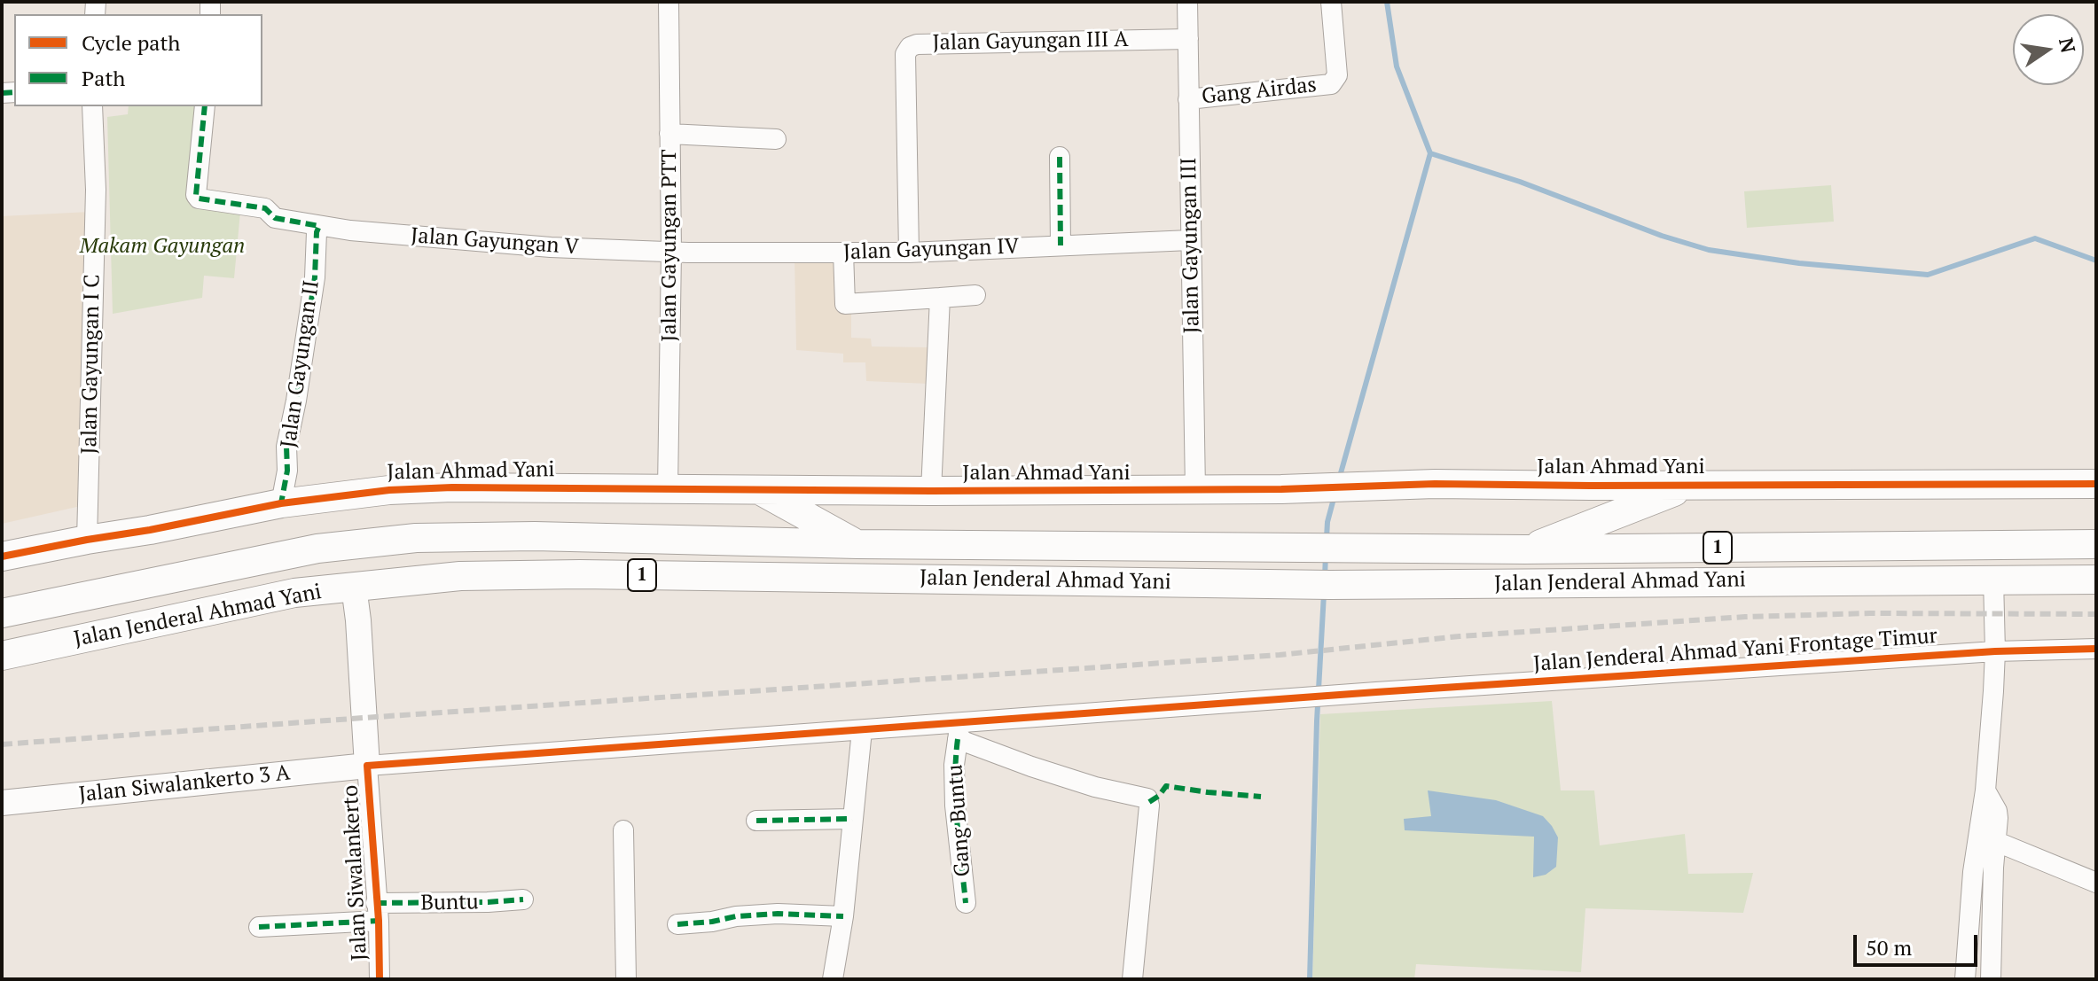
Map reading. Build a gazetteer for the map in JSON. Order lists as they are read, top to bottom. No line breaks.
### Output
{"streets":{"highway":["Jalan Ahmad Yani","1","Jalan Jenderal Ahmad Yani"],"main road":["Jalan Siwalankerto 3 A"],"street":["Jalan Gayungan III A","Gang Airdas","Jalan Gayungan V","Jalan Gayungan PTT","Jalan Gayungan III","Jalan Gayungan IV","Jalan Gayungan I C","Jalan Gayungan II","Jalan Jenderal Ahmad Yani Frontage Timur","Gang Buntu","Jalan Siwalankerto","Buntu"]},"crossings":[["Jalan Gayungan III A","Jalan Gayungan III"],["Jalan Gayungan III A","Jalan Gayungan IV"],["Gang Airdas","Jalan Gayungan III"],["Jalan Gayungan V","Jalan Gayungan PTT"],["Jalan Gayungan V","Jalan Gayungan IV"],["Jalan Gayungan V","Jalan Gayungan II"],["Jalan Gayungan PTT","Jalan Gayungan IV"],["Jalan Gayungan PTT","Jalan Ahmad Yani"],["Jalan Gayungan III","Jalan Gayungan IV"],["Jalan Gayungan III","Jalan Ahmad Yani"],["Jalan Gayungan I C","Jalan Ahmad Yani"],["Jalan Gayungan II","Jalan Ahmad Yani"],["Jalan Jenderal Ahmad Yani Frontage Timur","Jalan Siwalankerto 3 A"],["Jalan Jenderal Ahmad Yani Frontage Timur","Gang Buntu"],["Jalan Jenderal Ahmad Yani Frontage Timur","Jalan Siwalankerto"],["Jalan Siwalankerto 3 A","Jalan Siwalankerto"],["Jalan Siwalankerto","Buntu"]],"parks":["Makam Gayungan"],"legend":["Cycle path","Path"],"scale_bar":"50 m","north":"right"}
